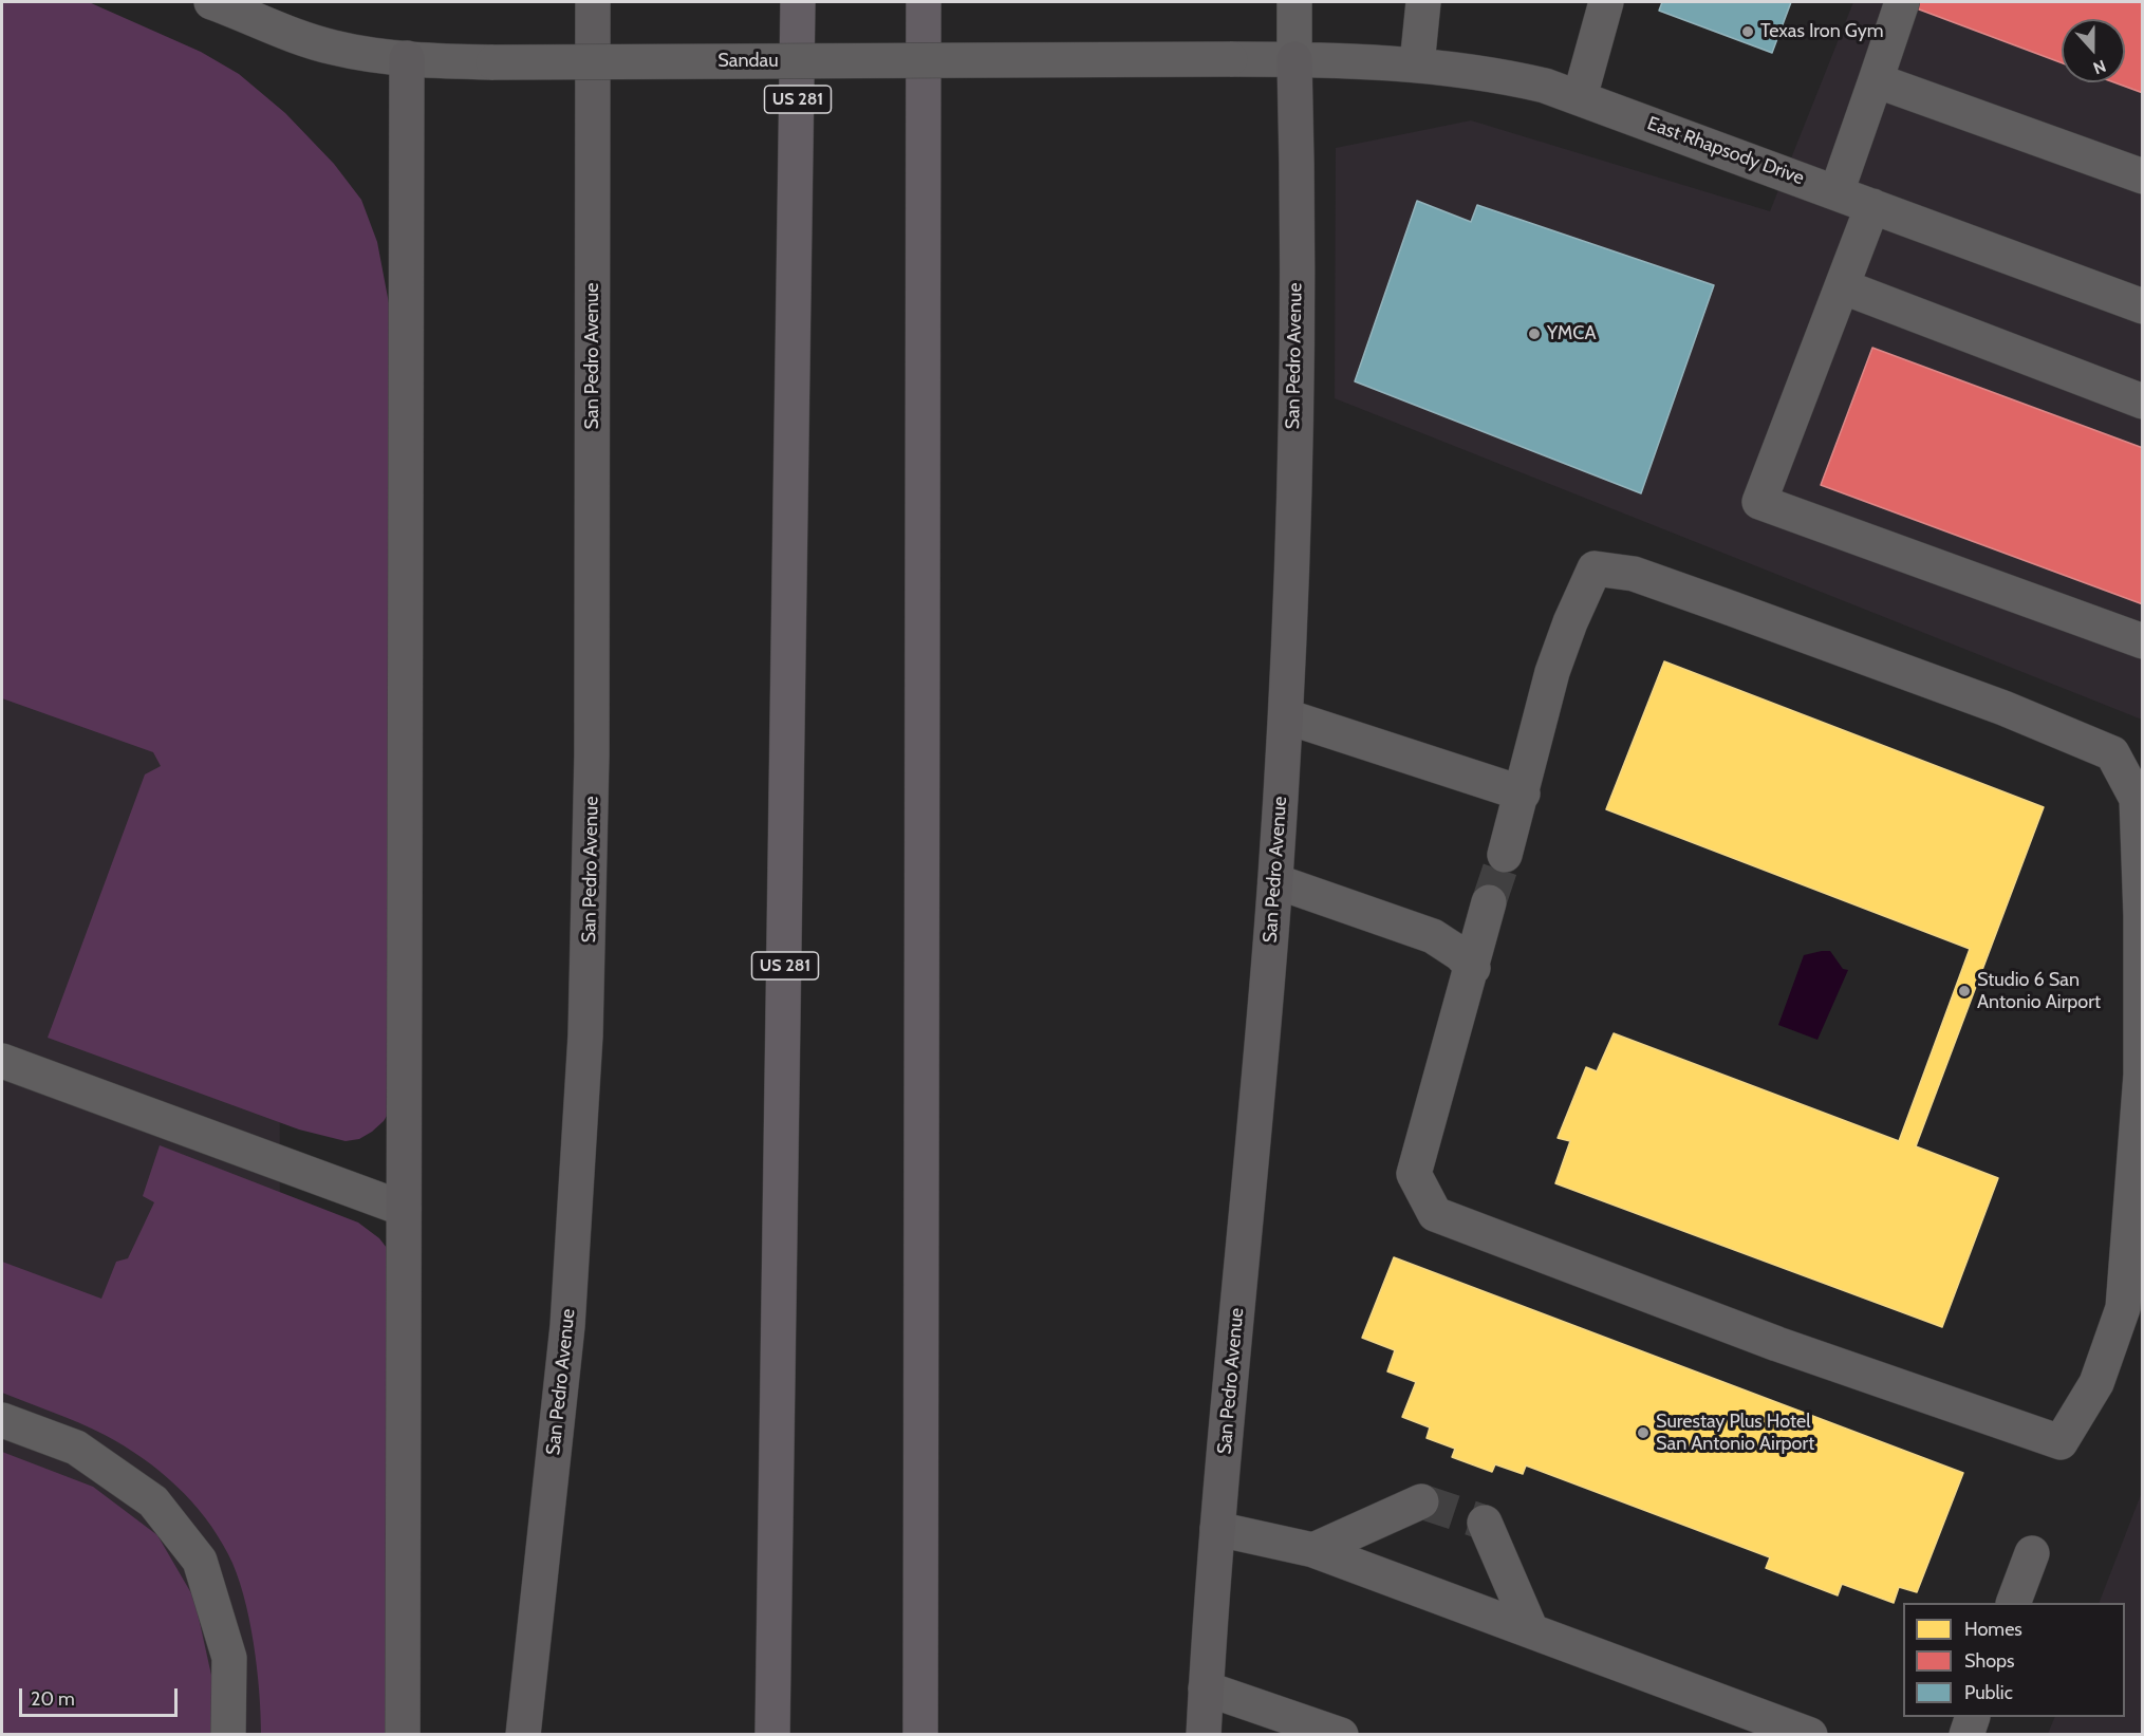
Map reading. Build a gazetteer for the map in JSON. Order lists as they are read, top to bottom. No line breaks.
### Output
{"streets":{"highway":["US 281"],"main road":["San Pedro Avenue"],"street":["Sandau","East Rhapsody Drive"]},"crossings":[["Sandau","East Rhapsody Drive"],["Sandau","San Pedro Avenue"],["East Rhapsody Drive","San Pedro Avenue"]],"places":["Texas Iron Gym","YMCA","Studio 6 San Antonio Airport","Surestay Plus Hotel San Antonio Airport"],"legend":["Homes","Shops","Public"],"scale_bar":"20 m","north":"bottom"}
